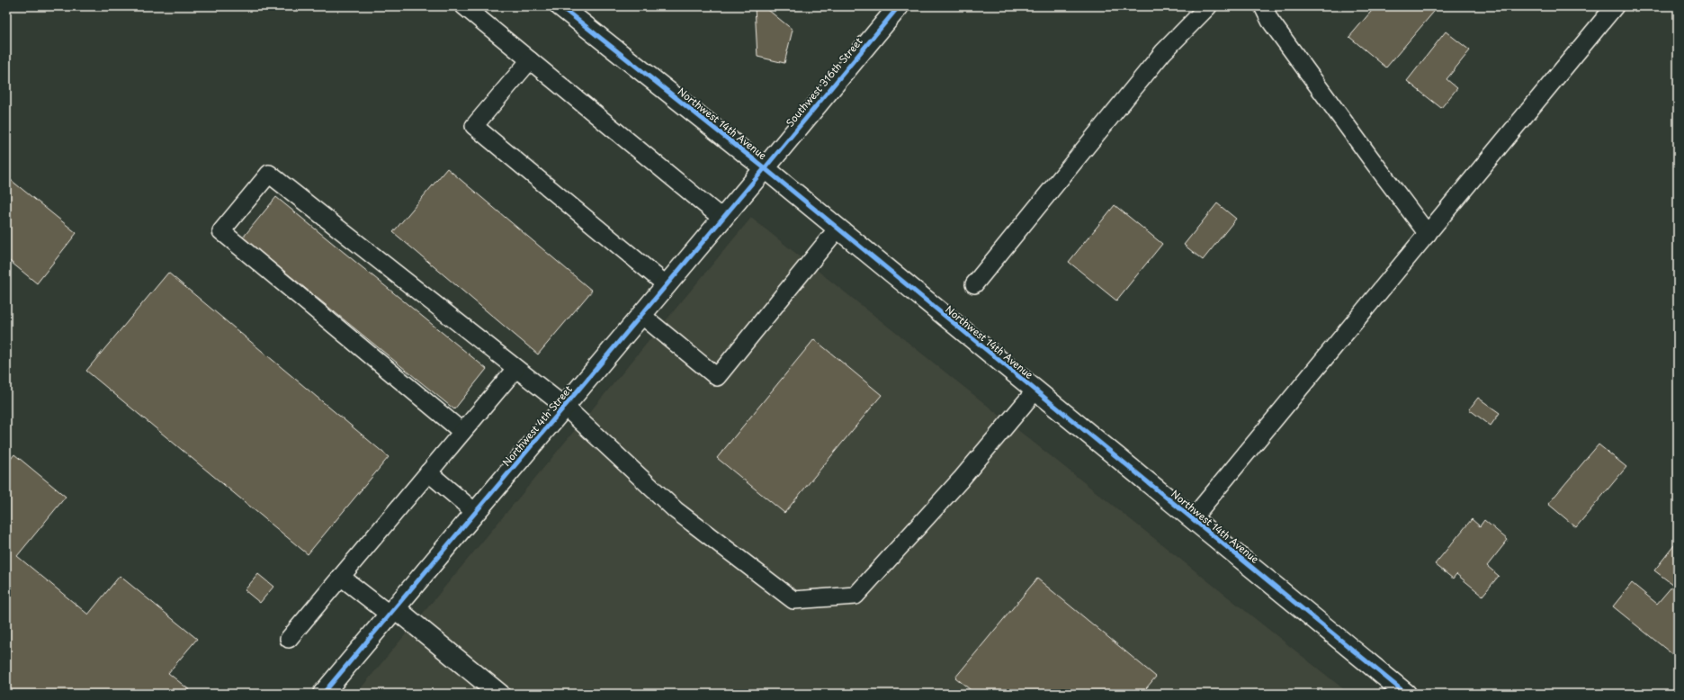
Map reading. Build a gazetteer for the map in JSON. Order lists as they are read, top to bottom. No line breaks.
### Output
{"streets":{"street":["Southwest 316th Street","Northwest 14th Avenue","Northwest 4th Street"]},"crossings":[["Southwest 316th Street","Northwest 14th Avenue"],["Southwest 316th Street","Northwest 4th Street"],["Northwest 14th Avenue","Northwest 4th Street"]]}
